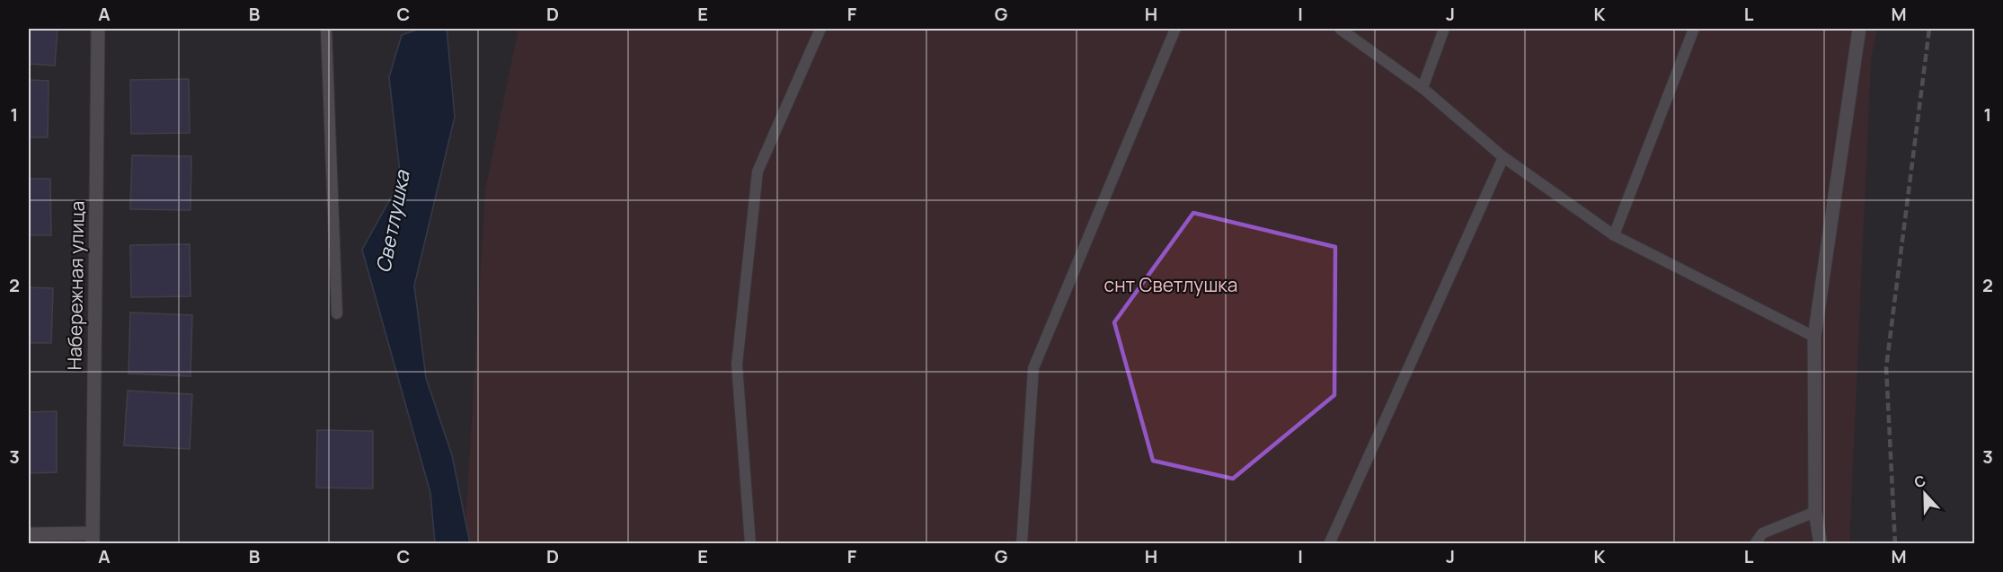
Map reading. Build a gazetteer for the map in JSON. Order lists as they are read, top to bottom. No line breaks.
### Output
{"streets":{"street":["Набережная улица"]},"water":["Светлушка"],"parks":["снт Светлушка"],"north":"top","grid":{"columns":["A","B","C","D","E","F","G","H","I","J","K","L","M"],"rows":["1","2","3"]}}
